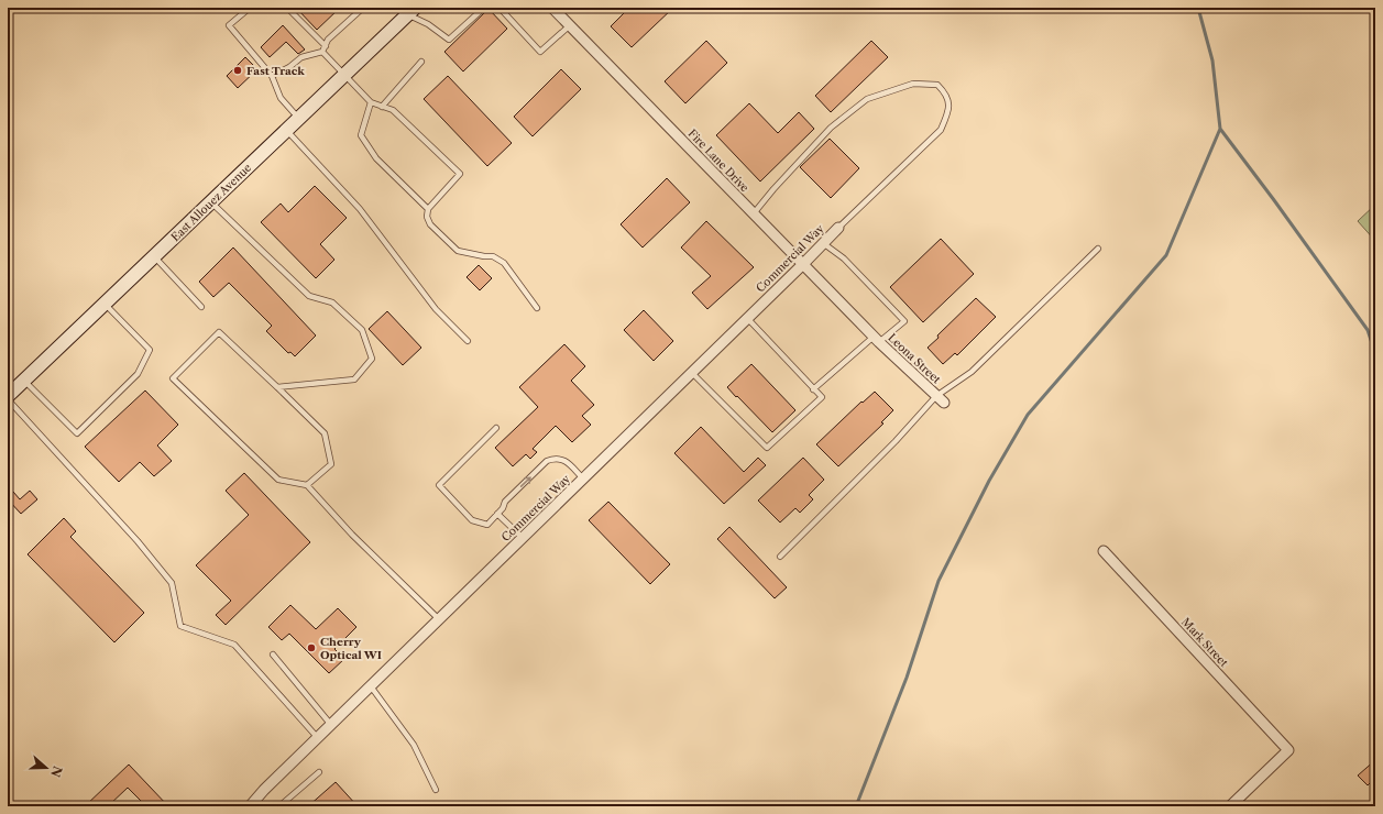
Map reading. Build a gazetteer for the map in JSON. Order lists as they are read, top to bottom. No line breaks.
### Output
{"streets":{"street":["Fire Lane Drive","East Allouez Avenue","Commercial Way","Leona Street","Mark Street"]},"crossings":[["Fire Lane Drive","Commercial Way"],["Fire Lane Drive","Leona Street"]],"places":["Fast Track","Cherry Optical WI"],"north":"right"}
